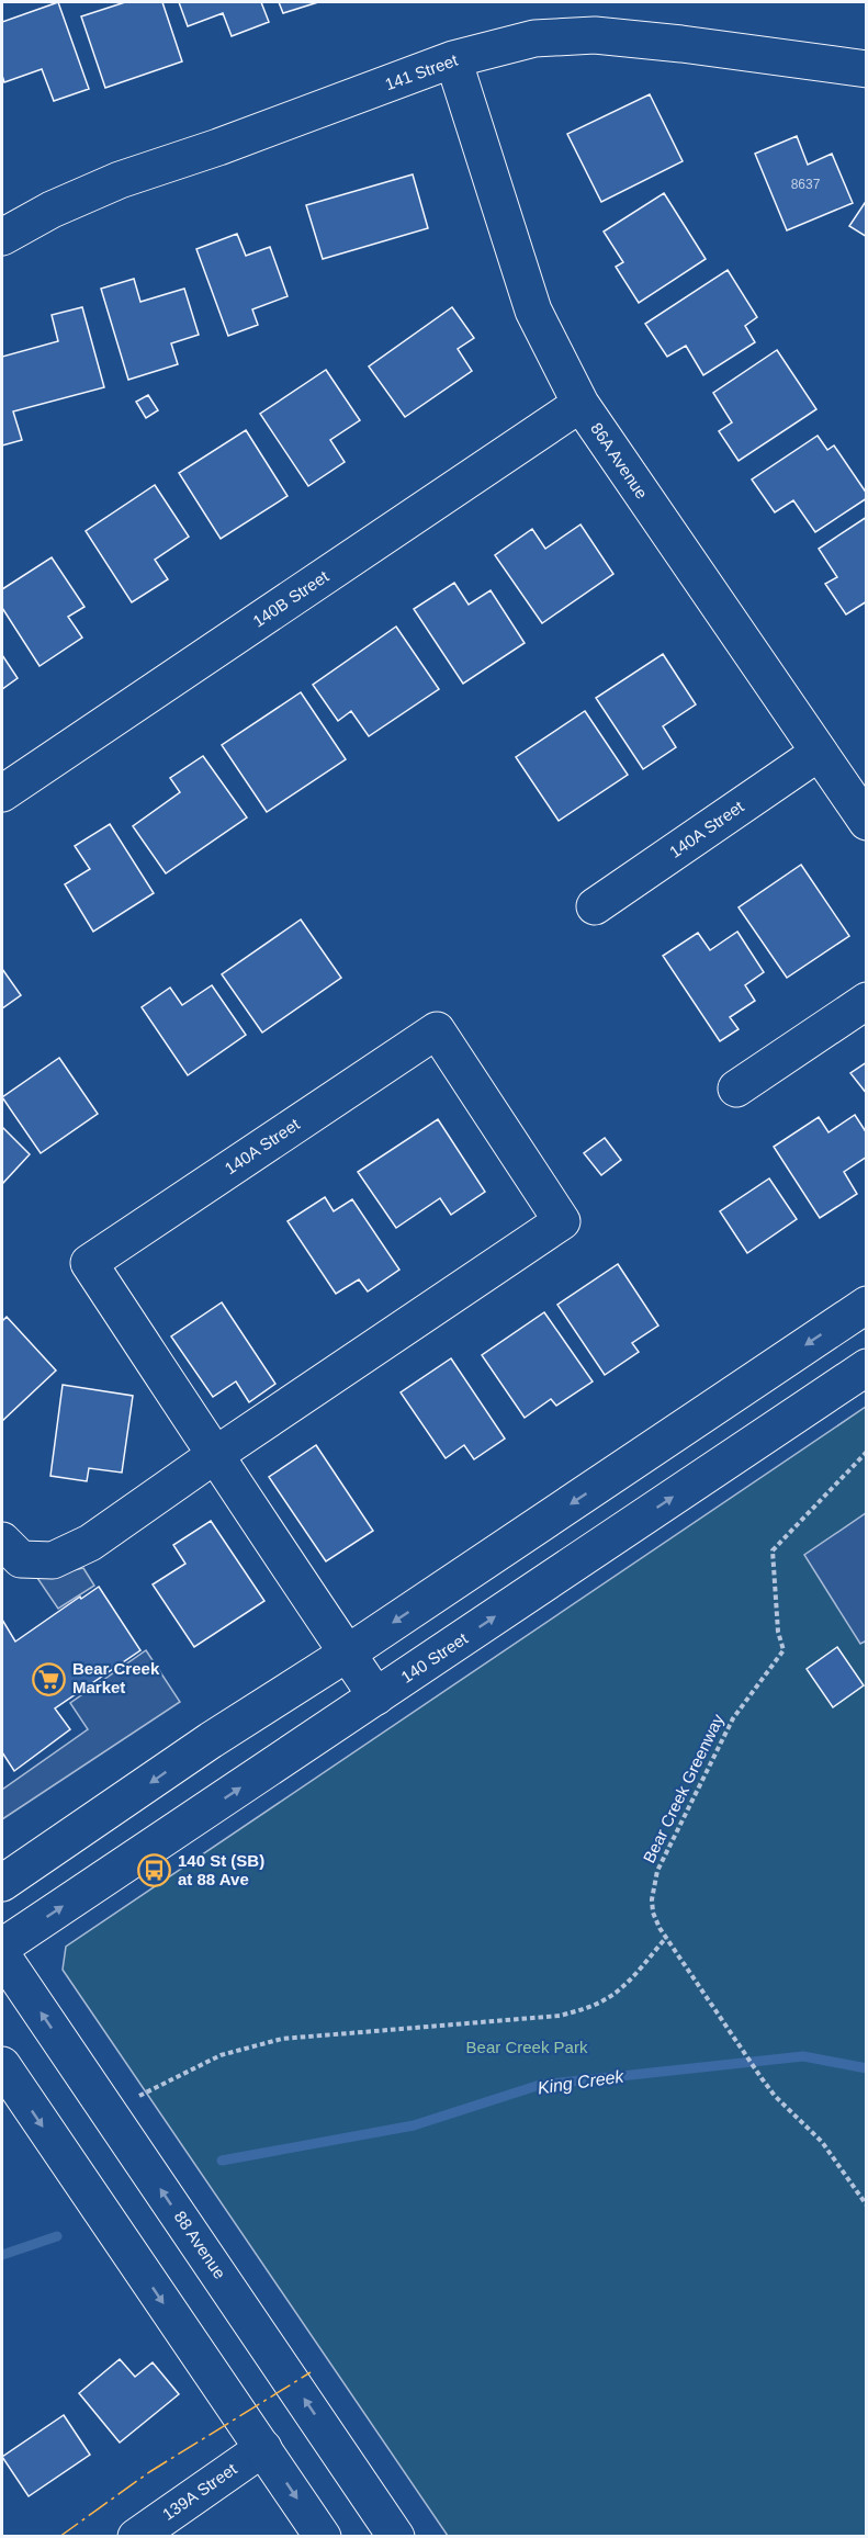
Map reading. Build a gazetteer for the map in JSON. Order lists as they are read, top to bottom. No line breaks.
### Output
{"streets":{"street":["141 Street","86A Avenue","140B Street","140A Street","140 Street","88 Avenue","139A Street"],"path":["Bear Creek Greenway"]},"crossings":[["141 Street","86A Avenue"],["86A Avenue","140B Street"],["86A Avenue","140A Street"]],"water":["King Creek"],"parks":["Bear Creek Park"],"places":{"supermarket":["Bear Creek Market"],"bus stop":["140 St (SB) at 88 Ave"]},"house_numbers":["8637"]}
